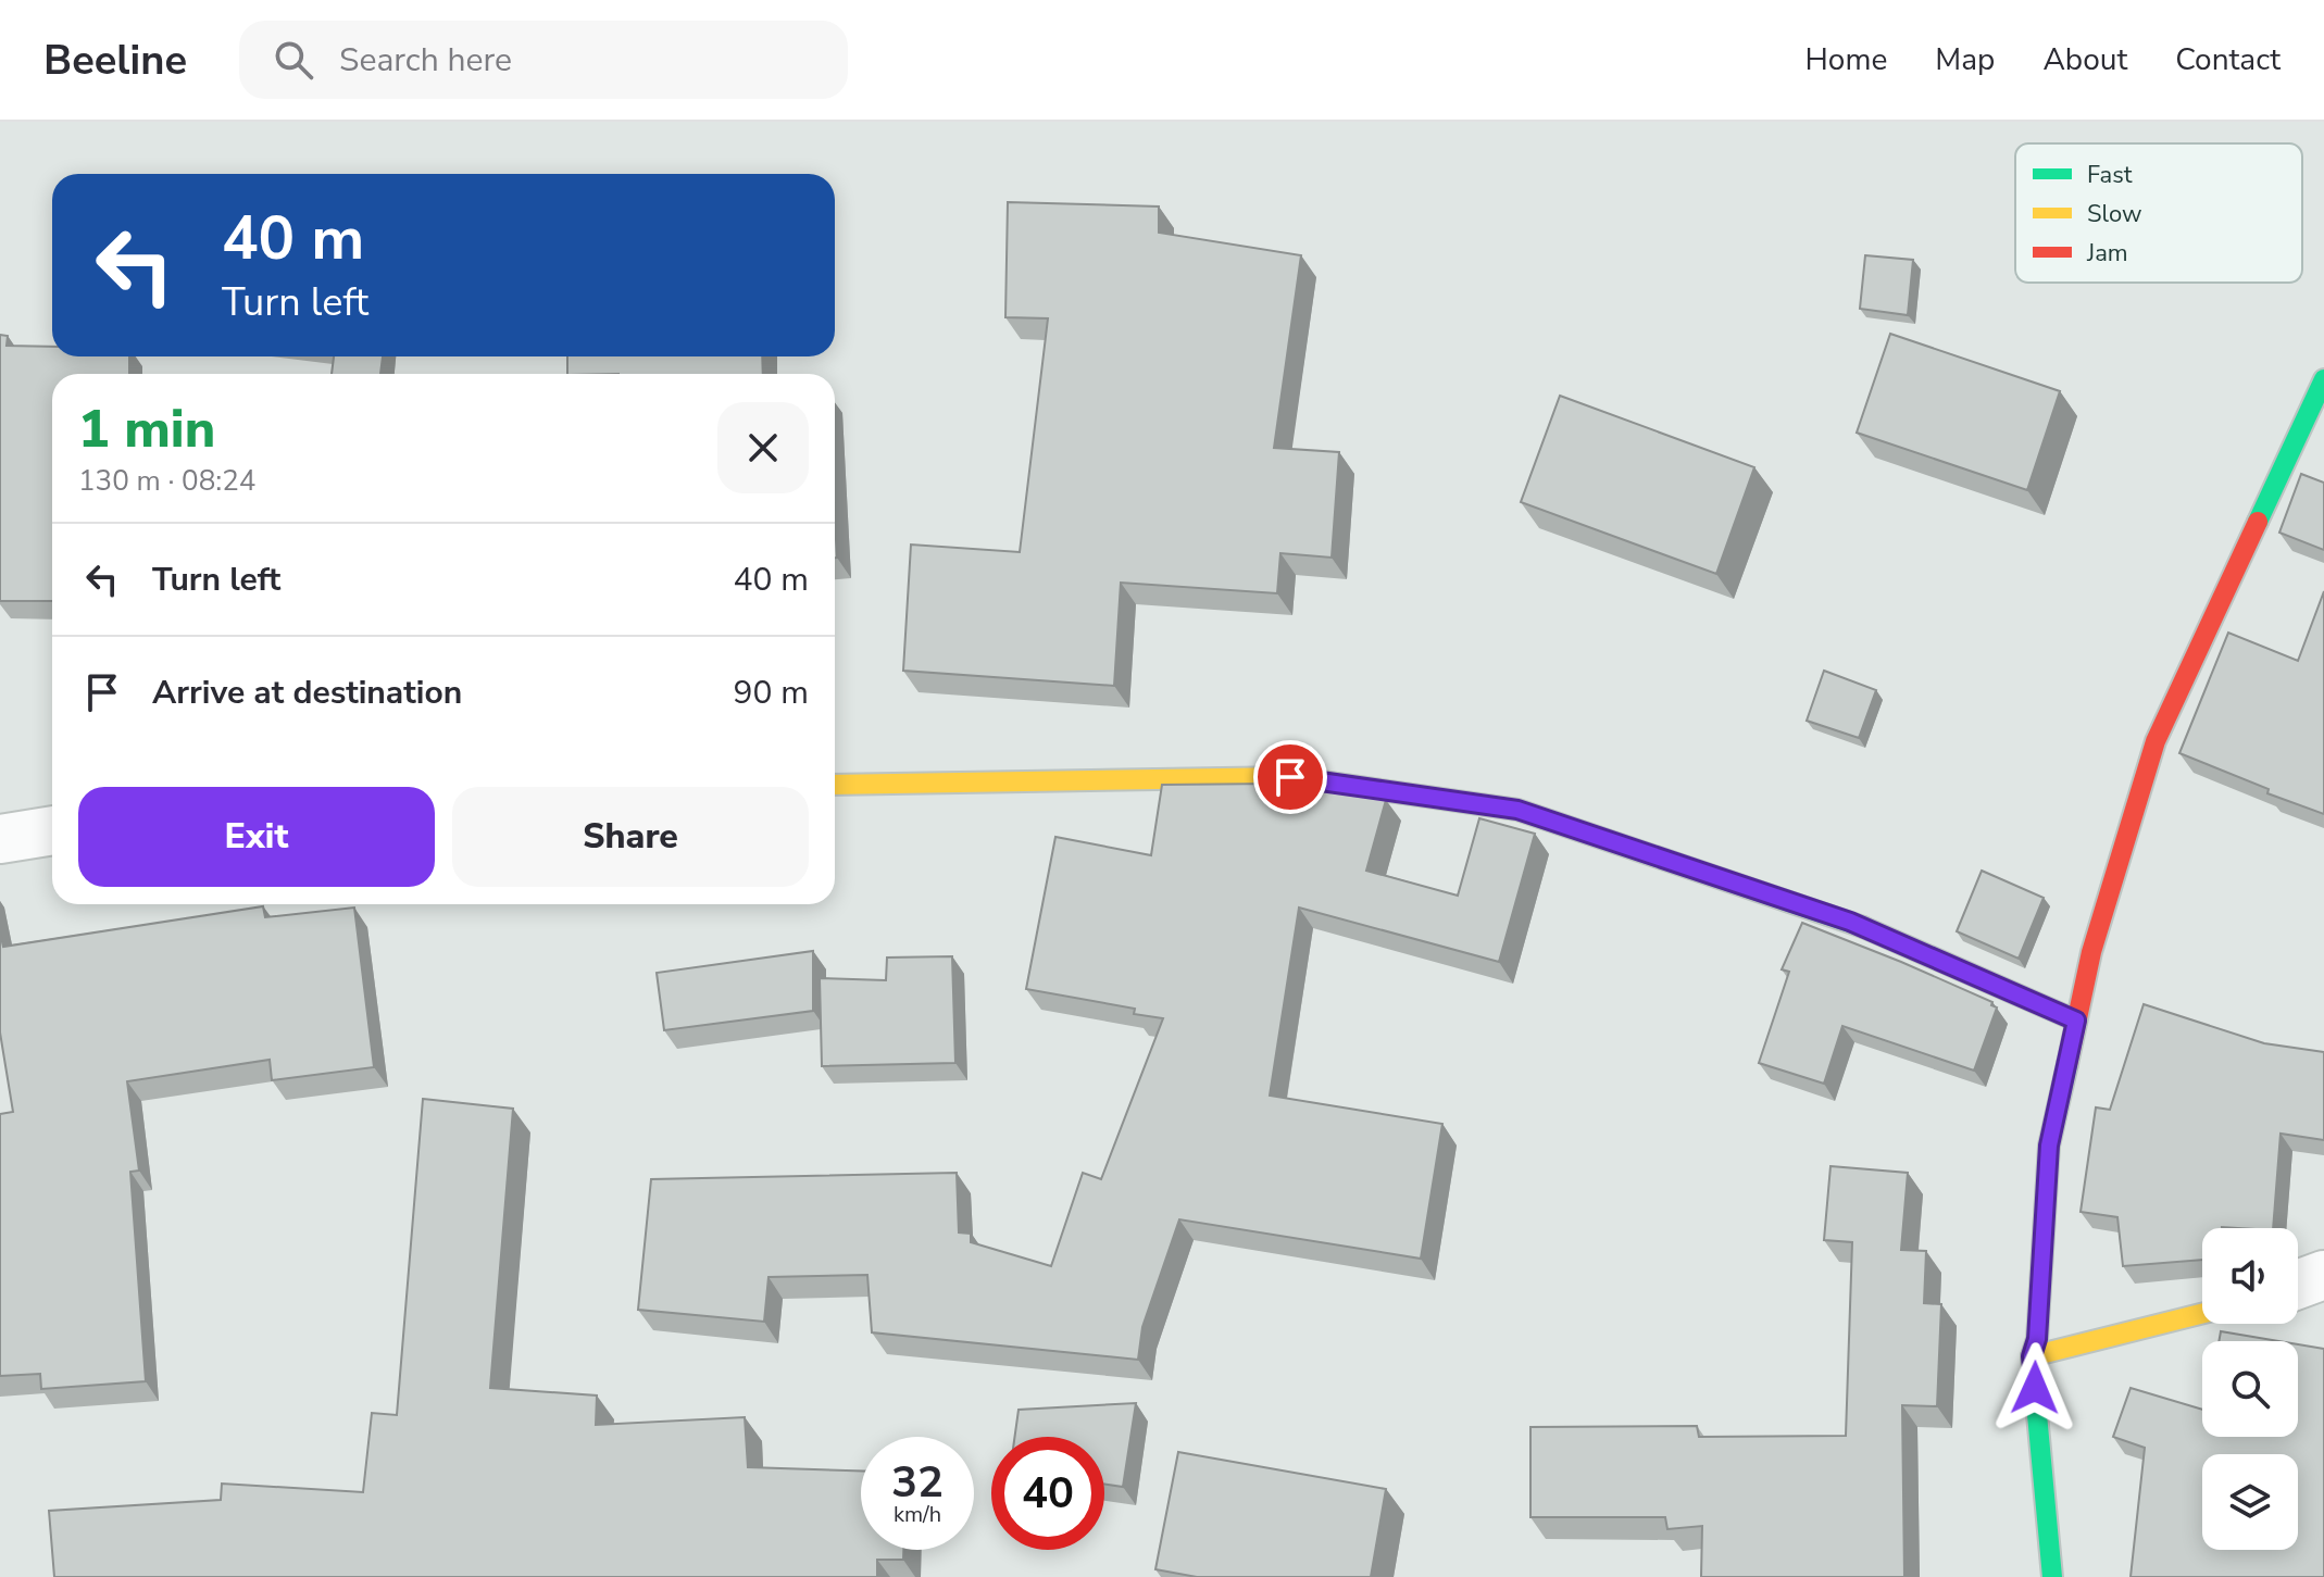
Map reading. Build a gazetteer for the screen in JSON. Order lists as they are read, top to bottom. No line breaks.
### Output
{"legend":["Fast","Slow","Jam"],"page":{"header":"Beeline","search":"Search here","nav":["Home","Map","About","Contact"],"turn":["40 m","Turn left"],"heading":["1 min","130 m · 08:24"],"list":[{"name":"Turn left","value":"40 m"},{"name":"Arrive at destination","value":"90 m"}],"buttons":["Exit","Share"],"speed":"32 km/h","limit":"40"}}
